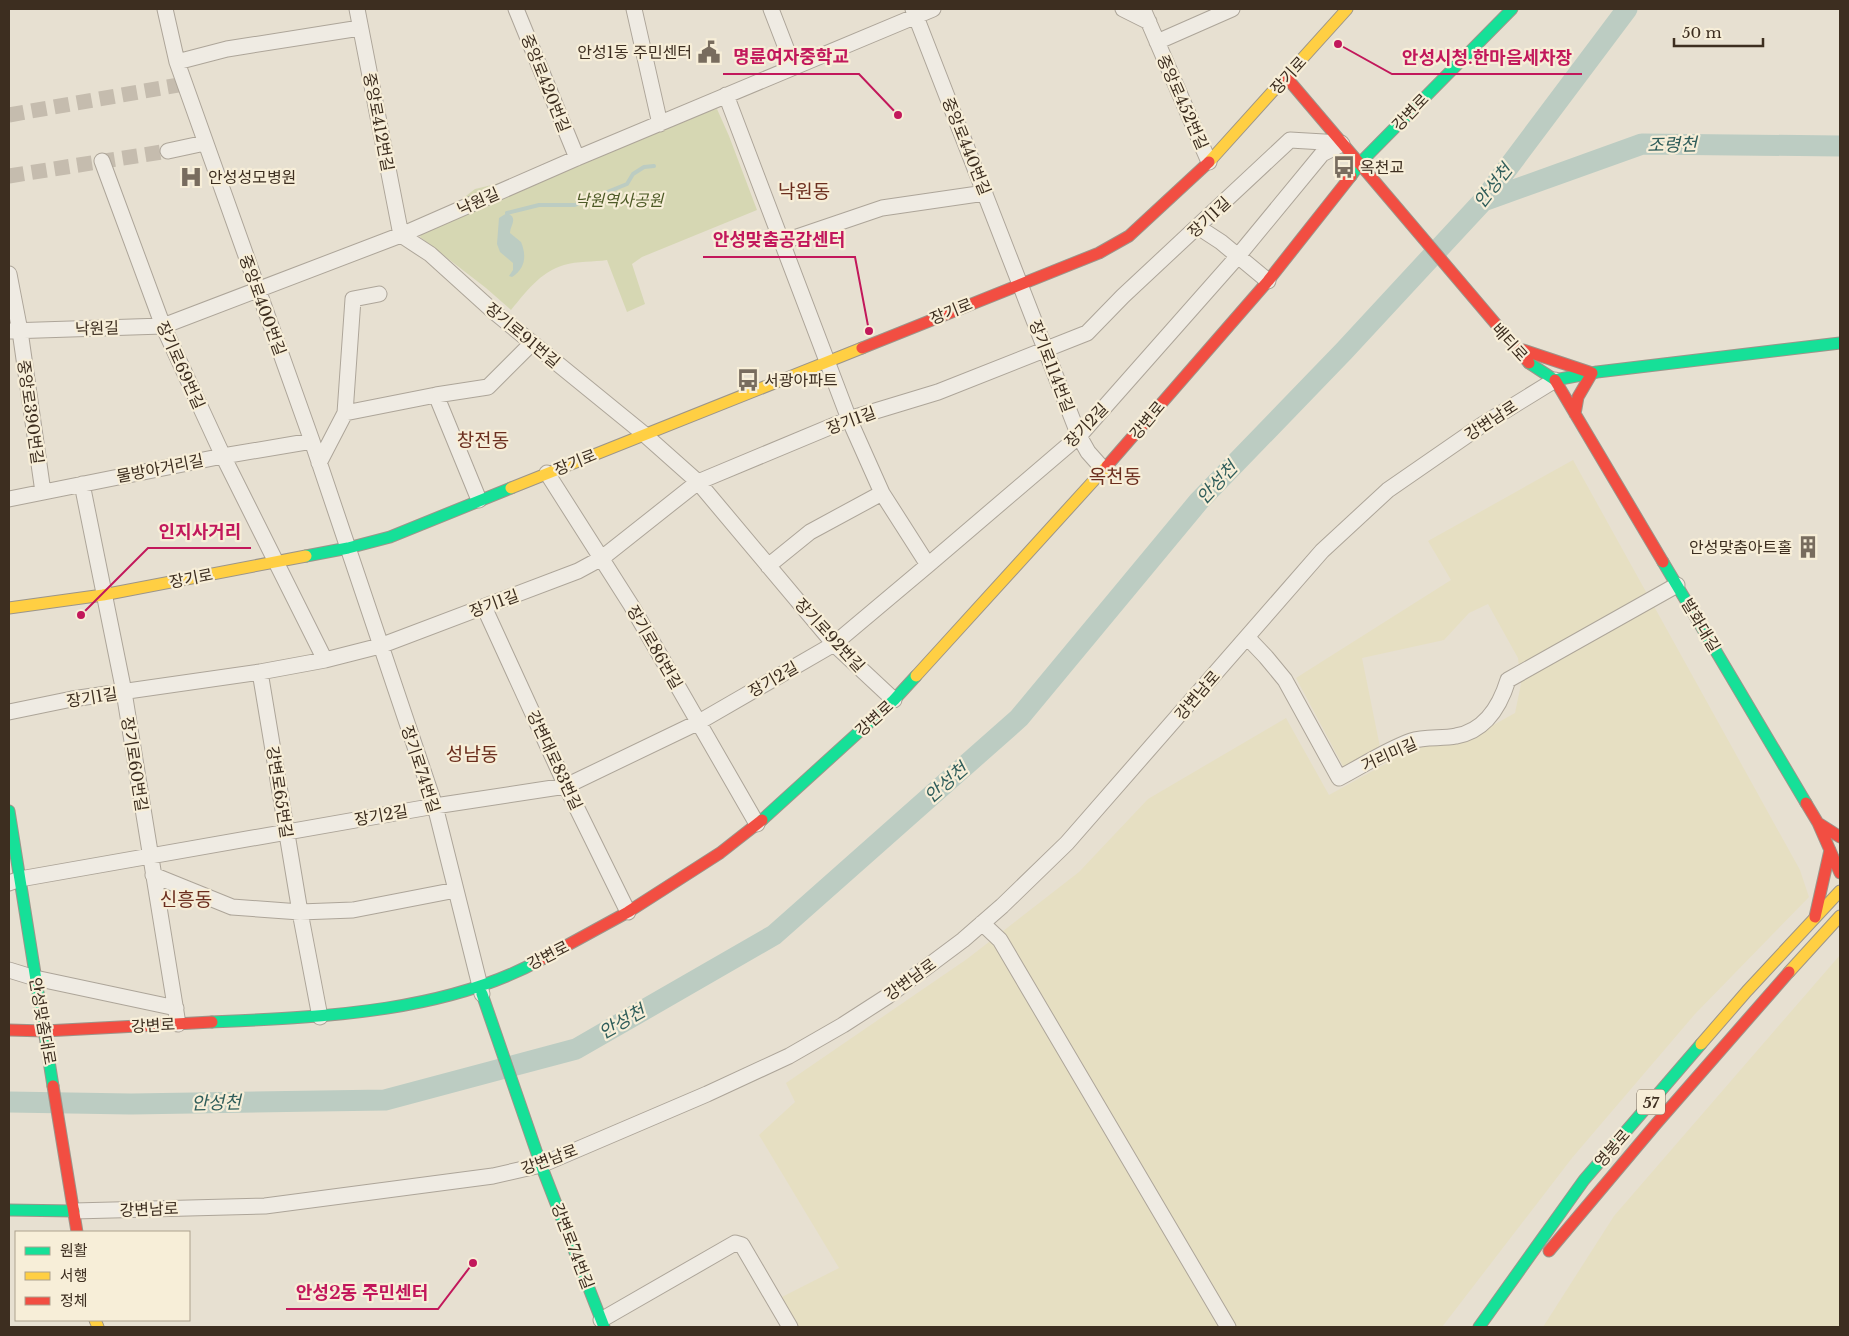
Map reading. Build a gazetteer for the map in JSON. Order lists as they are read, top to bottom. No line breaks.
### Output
{"streets":{"main road":["장기로","강변로","배티로","발화대길","안성맞춤대로","57","영봉로","강변로74번길"],"street":["중앙로420번길","중앙로452번길","중앙로412번길","중앙로440번길","낙원길","장기1길","중앙로400번길","장기로91번길","장기로69번길","장기로114번길","중앙로390번길","강변남로","장기2길","물방아거리길","장기로92번길","장기로86번길","거리미길","강변대로83번길","장기로60번길","장기로74번길","강변로65번길"]},"crossings":[["장기로","중앙로452번길"],["장기로","중앙로440번길"],["장기로","중앙로400번길"],["장기로","장기로91번길"],["장기로","배티로"],["장기로","장기로69번길"],["장기로","장기로114번길"],["장기로","장기로92번길"],["장기로","장기로86번길"],["장기로","장기로60번길"],["장기로","장기로74번길"],["중앙로420번길","낙원길"],["강변로","배티로"],["강변로","장기로114번길"],["강변로","장기로92번길"],["강변로","장기로86번길"],["강변로","강변대로83번길"],["강변로","장기로60번길"],["강변로","장기로74번길"],["강변로","강변로65번길"],["강변로","안성맞춤대로"],["강변로","강변로74번길"],["중앙로412번길","낙원길"],["중앙로412번길","장기로91번길"],["중앙로440번길","낙원길"],["중앙로440번길","장기로114번길"],["낙원길","중앙로400번길"],["낙원길","장기로91번길"],["낙원길","장기로69번길"],["낙원길","중앙로390번길"],["장기1길","배티로"],["장기1길","장기로114번길"],["장기1길","장기2길"],["장기1길","장기로92번길"],["장기1길","장기로86번길"],["장기1길","강변대로83번길"],["장기1길","장기로60번길"],["장기1길","장기로74번길"],["장기1길","강변로65번길"],["중앙로400번길","물방아거리길"],["중앙로400번길","장기로74번길"],["장기로91번길","장기로92번길"],["배티로","강변남로"],["배티로","장기2길"],["배티로","발화대길"],["장기로69번길","물방아거리길"],["장기로114번길","장기2길"],["중앙로390번길","물방아거리길"],["강변남로","발화대길"],["강변남로","거리미길"],["강변남로","안성맞춤대로"],["강변남로","강변로74번길"],["장기2길","장기로92번길"],["장기2길","장기로86번길"],["장기2길","강변대로83번길"],["장기2길","장기로60번길"],["장기2길","장기로74번길"],["장기2길","강변로65번길"],["장기2길","안성맞춤대로"],["발화대길","거리미길"],["장기로74번길","강변로74번길"]],"districts":["낙원동","창전동","옥천동","성남동","신흥동"],"water":["조령천","안성천"],"parks":["낙원역사공원"],"places":{"other":["안성시청.한마음세차장","명륜여자중학교","안성맞춤공감센터","인지사거리","안성2동 주민센터"],"public building":["안성1동 주민센터"],"bus stop":["옥천교","서광아파트"],"hospital":["안성성모병원"],"building":["안성맞춤아트홀"]},"legend":["원활","서행","정체"],"scale_bar":"50 m"}
